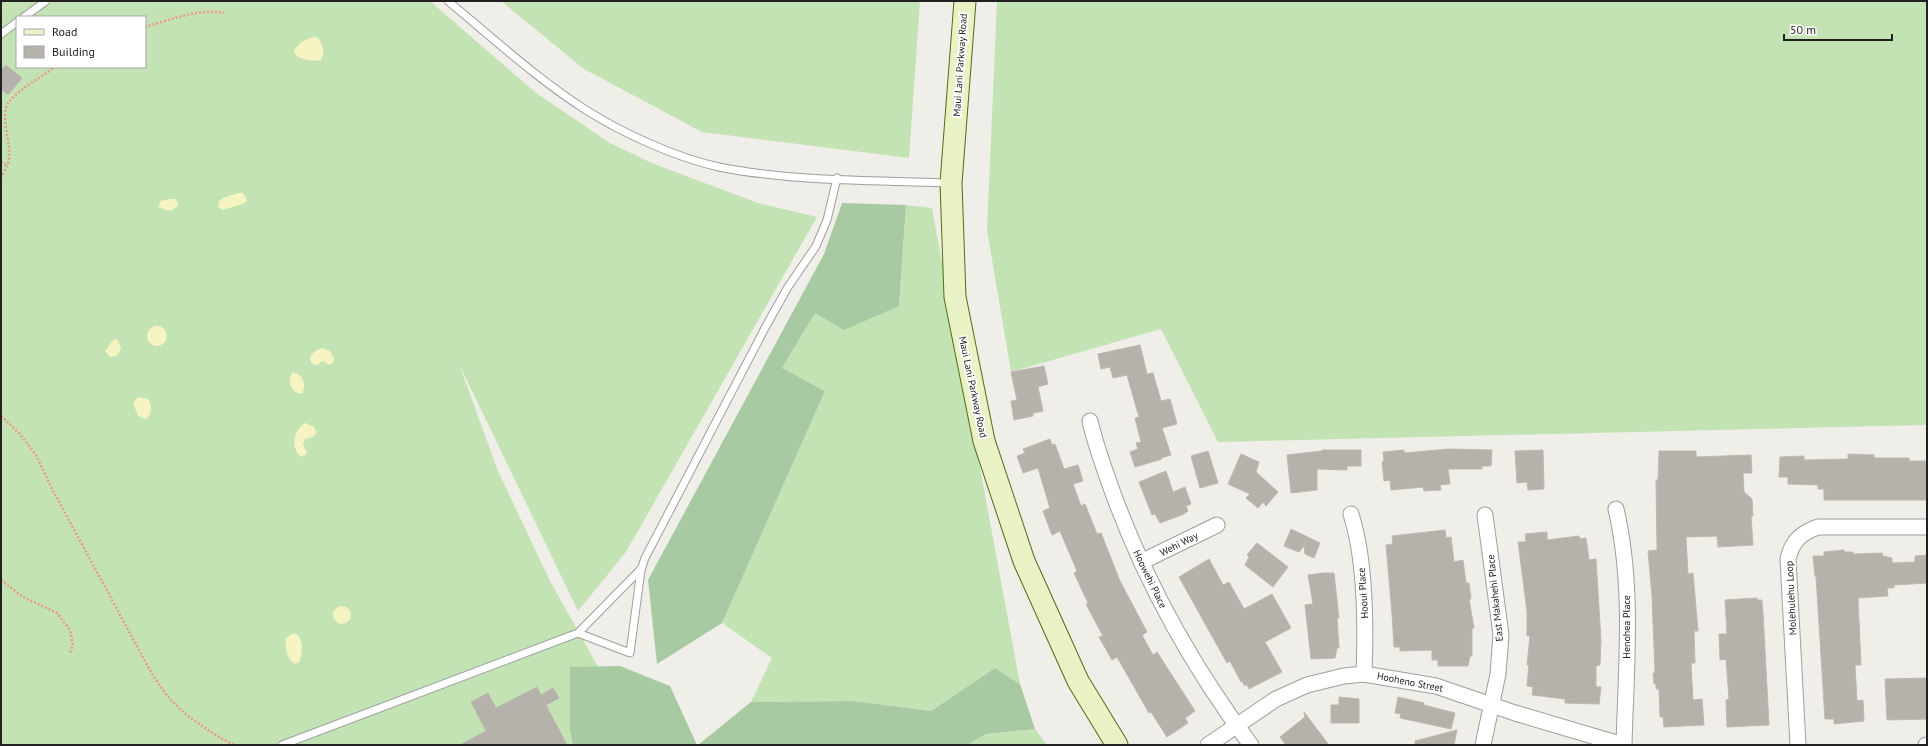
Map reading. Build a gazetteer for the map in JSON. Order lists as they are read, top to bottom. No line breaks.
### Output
{"streets":{"main road":["Maui Lani Parkway Road"],"street":["Wehi Way","Hoowehi Place","Hooui Place","East Makahehi Place","Molehulehu Loop","Henohea Place","Hooheno Street"]},"crossings":[["Wehi Way","Hoowehi Place"],["Hoowehi Place","Hooheno Street"],["Hooui Place","Hooheno Street"],["East Makahehi Place","Hooheno Street"],["Henohea Place","Hooheno Street"]],"legend":["Road","Building"],"scale_bar":"50 m"}
